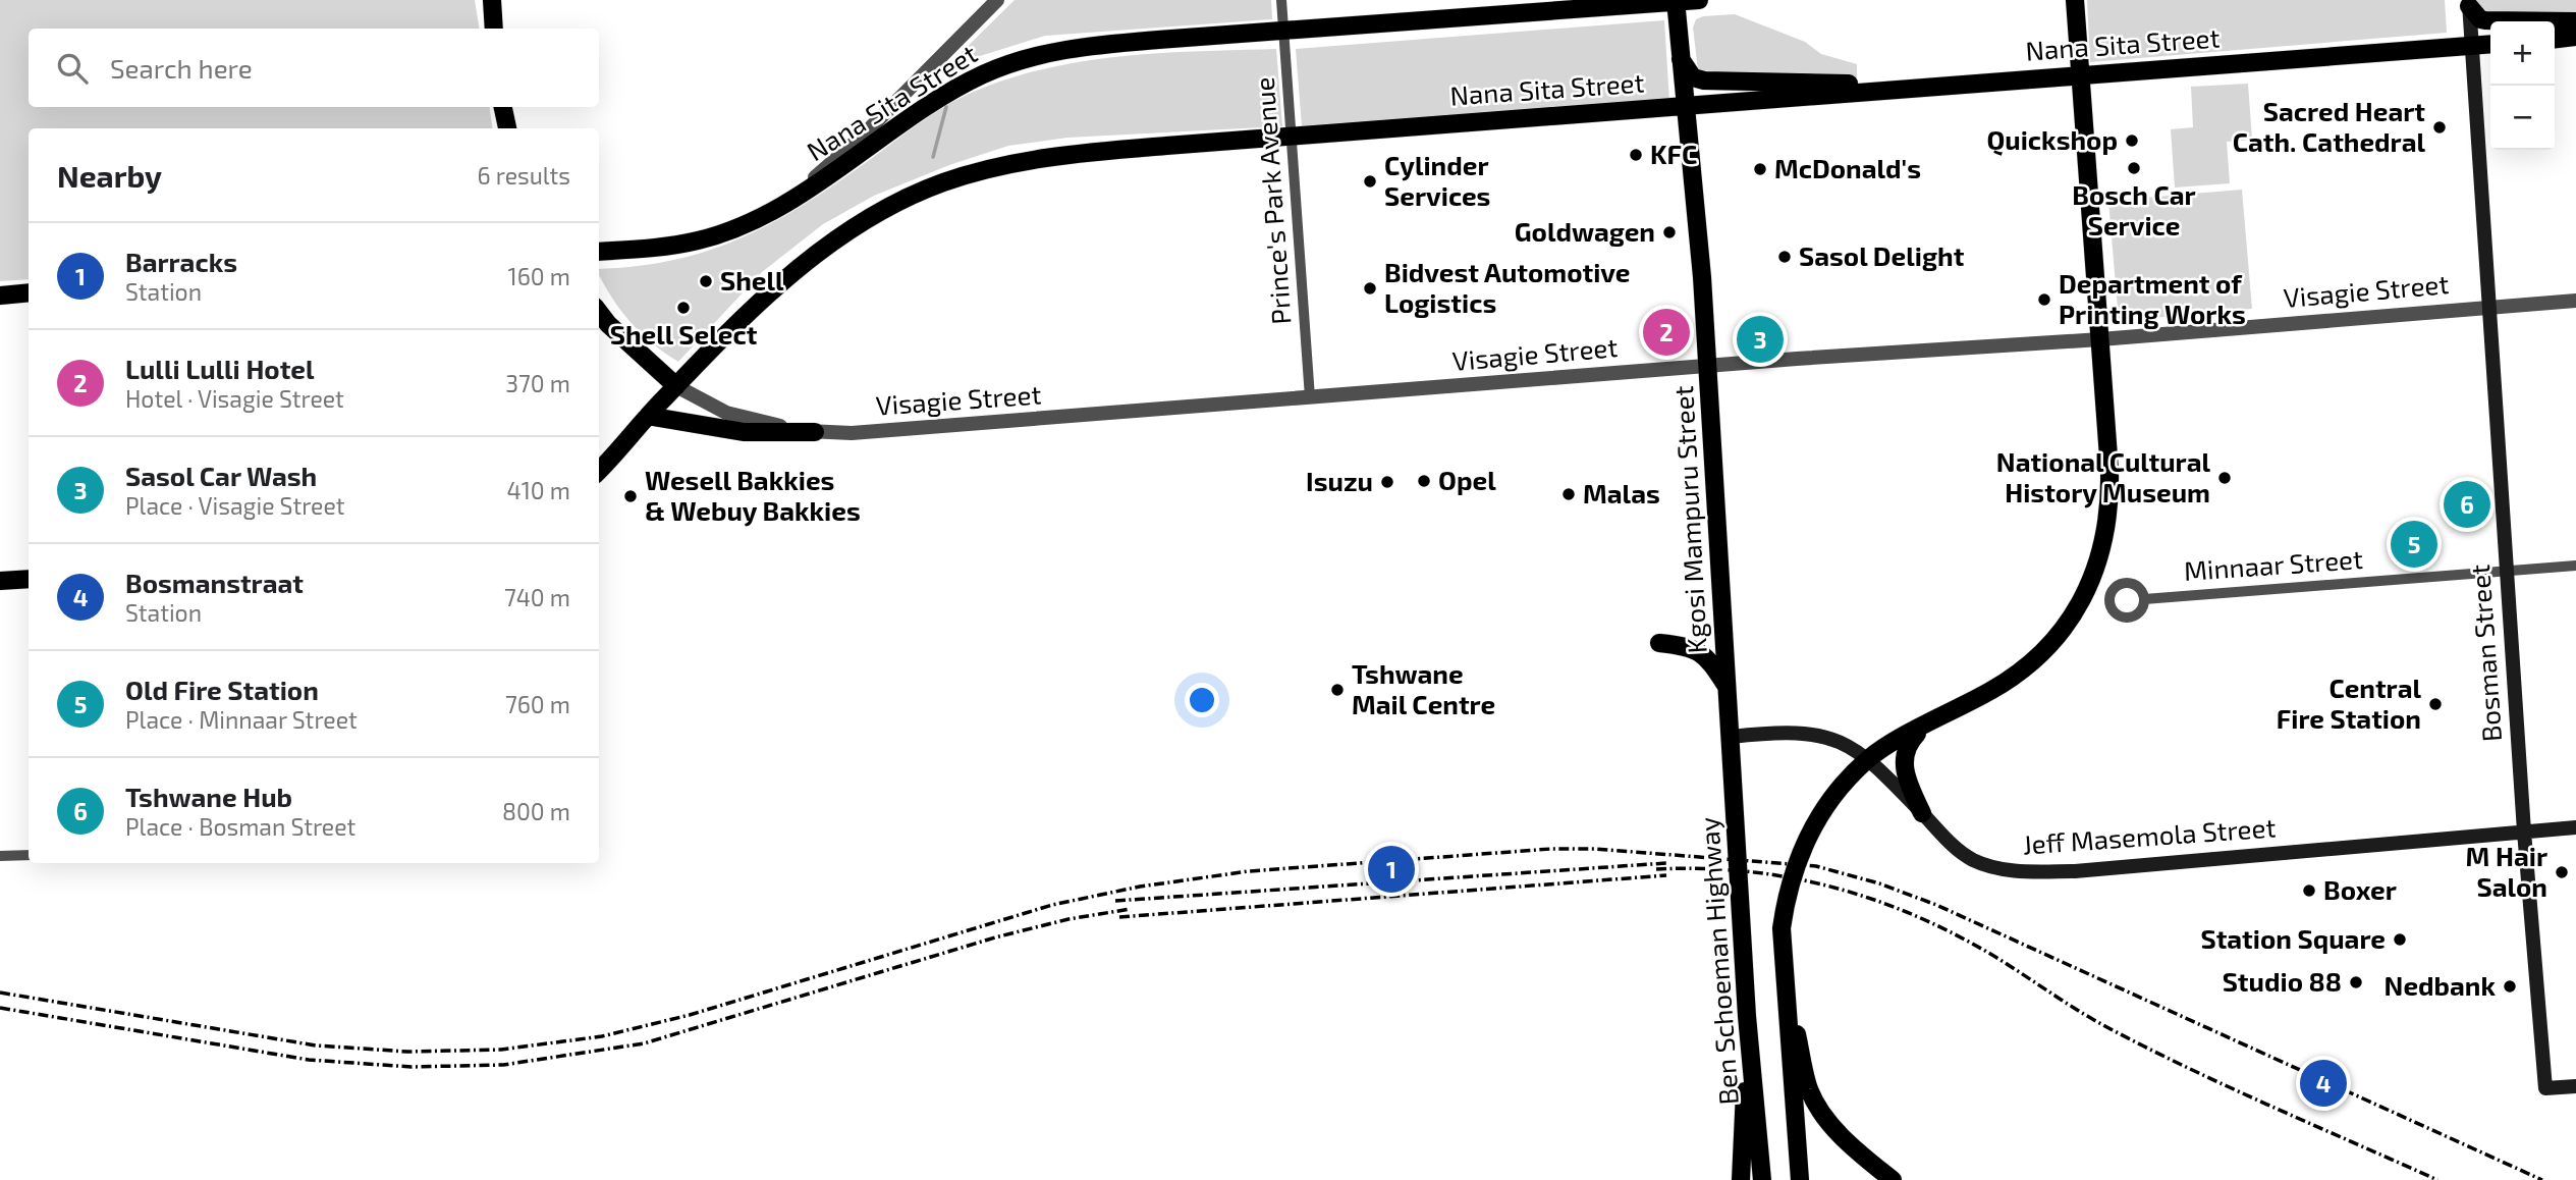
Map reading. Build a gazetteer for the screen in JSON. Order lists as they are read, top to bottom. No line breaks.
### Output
{"streets":{"main road":["Nana Sita Street","Kgosi Mampuru Street","Bosman Street","Jeff Masemola Street","Ben Schoeman Highway"],"street":["Prince's Park Avenue","Visagie Street","Minnaar Street"]},"crossings":[["Nana Sita Street","Prince's Park Avenue"],["Nana Sita Street","Visagie Street"],["Nana Sita Street","Kgosi Mampuru Street"],["Nana Sita Street","Bosman Street"],["Prince's Park Avenue","Visagie Street"],["Visagie Street","Kgosi Mampuru Street"],["Visagie Street","Bosman Street"],["Kgosi Mampuru Street","Jeff Masemola Street"],["Kgosi Mampuru Street","Ben Schoeman Highway"],["Minnaar Street","Bosman Street"],["Bosman Street","Jeff Masemola Street"],["Jeff Masemola Street","Ben Schoeman Highway"]],"places":["Sacred Heart Cath. Cathedral","Quickshop","KFC","Bosch Car Service","McDonald's","Cylinder Services","Goldwagen","Sasol Delight","Shell","Bidvest Automotive Logistics","Department of Printing Works","Shell Select","National Cultural History Museum","Opel","Isuzu","Malas","Wesell Bakkies & Webuy Bakkies","Tshwane Mail Centre","Central Fire Station","M Hair Salon","Boxer","Station Square","Studio 88","Nedbank"],"page":{"map_buttons":["+","−"],"search":"Search here","heading":["Nearby","6 results"],"list":[{"mark":"1","name":"Barracks","note":"Station","value":"160 m"},{"mark":"2","name":"Lulli Lulli Hotel","note":"Hotel · Visagie Street","value":"370 m"},{"mark":"3","name":"Sasol Car Wash","note":"Place · Visagie Street","value":"410 m"},{"mark":"4","name":"Bosmanstraat","note":"Station","value":"740 m"},{"mark":"5","name":"Old Fire Station","note":"Place · Minnaar Street","value":"760 m"},{"mark":"6","name":"Tshwane Hub","note":"Place · Bosman Street","value":"800 m"}],"pins":["2","3","6","5","1","4"]}}
